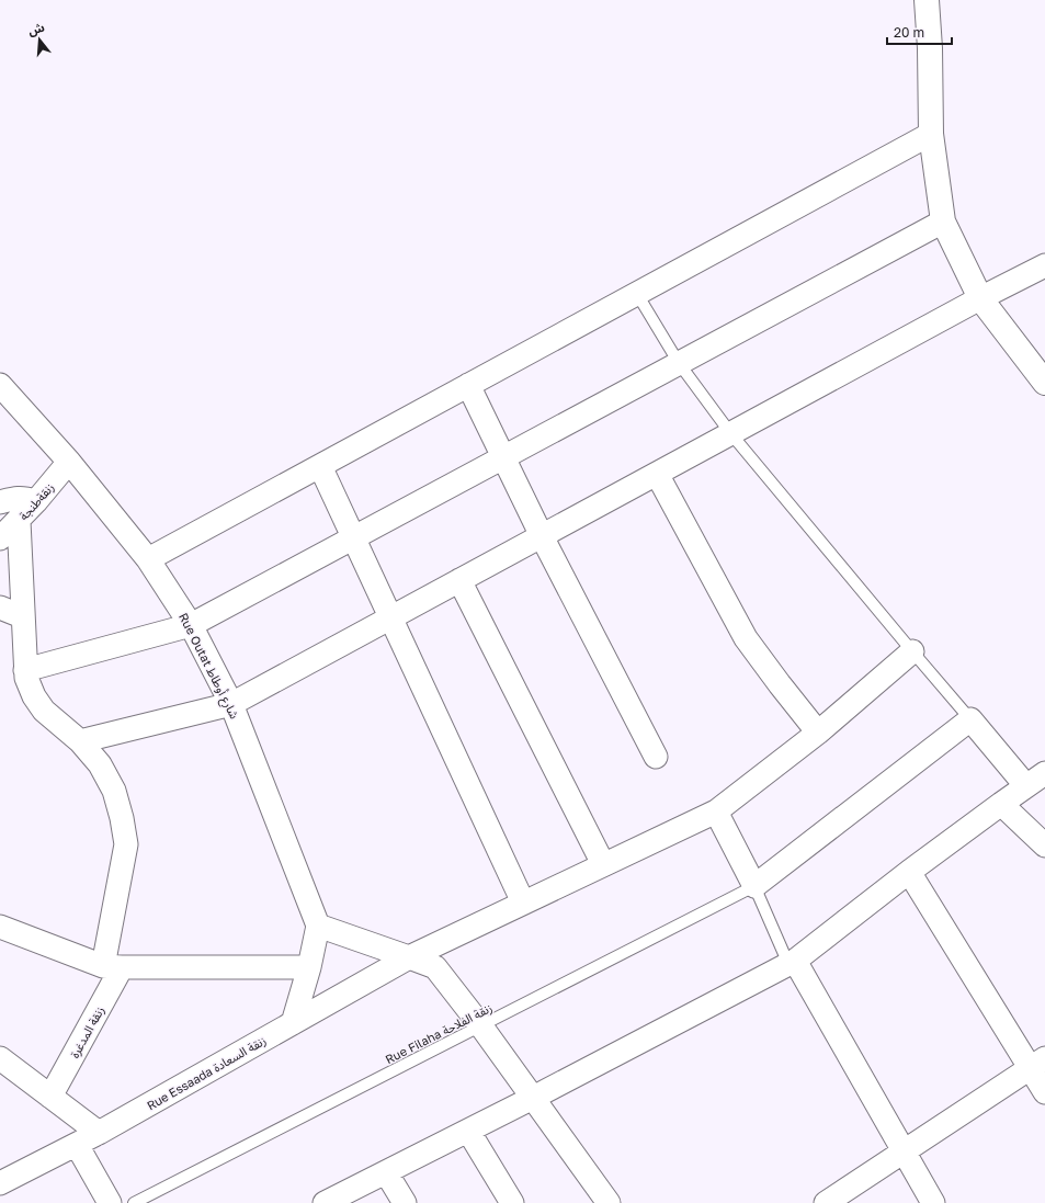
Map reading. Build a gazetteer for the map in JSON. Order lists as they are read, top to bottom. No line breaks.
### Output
{"streets":{"street":["زنقةطنجة","Rue Outat شارع أوطاط","زنقة المدغرة","Rue Essaada زنقة السعادة"],"lane":["Rue Filaha زنقة الفلاحة"]},"crossings":[["زنقةطنجة","Rue Outat شارع أوطاط"],["زنقةطنجة","زنقة المدغرة"]],"scale_bar":"20 m","north":"top"}
